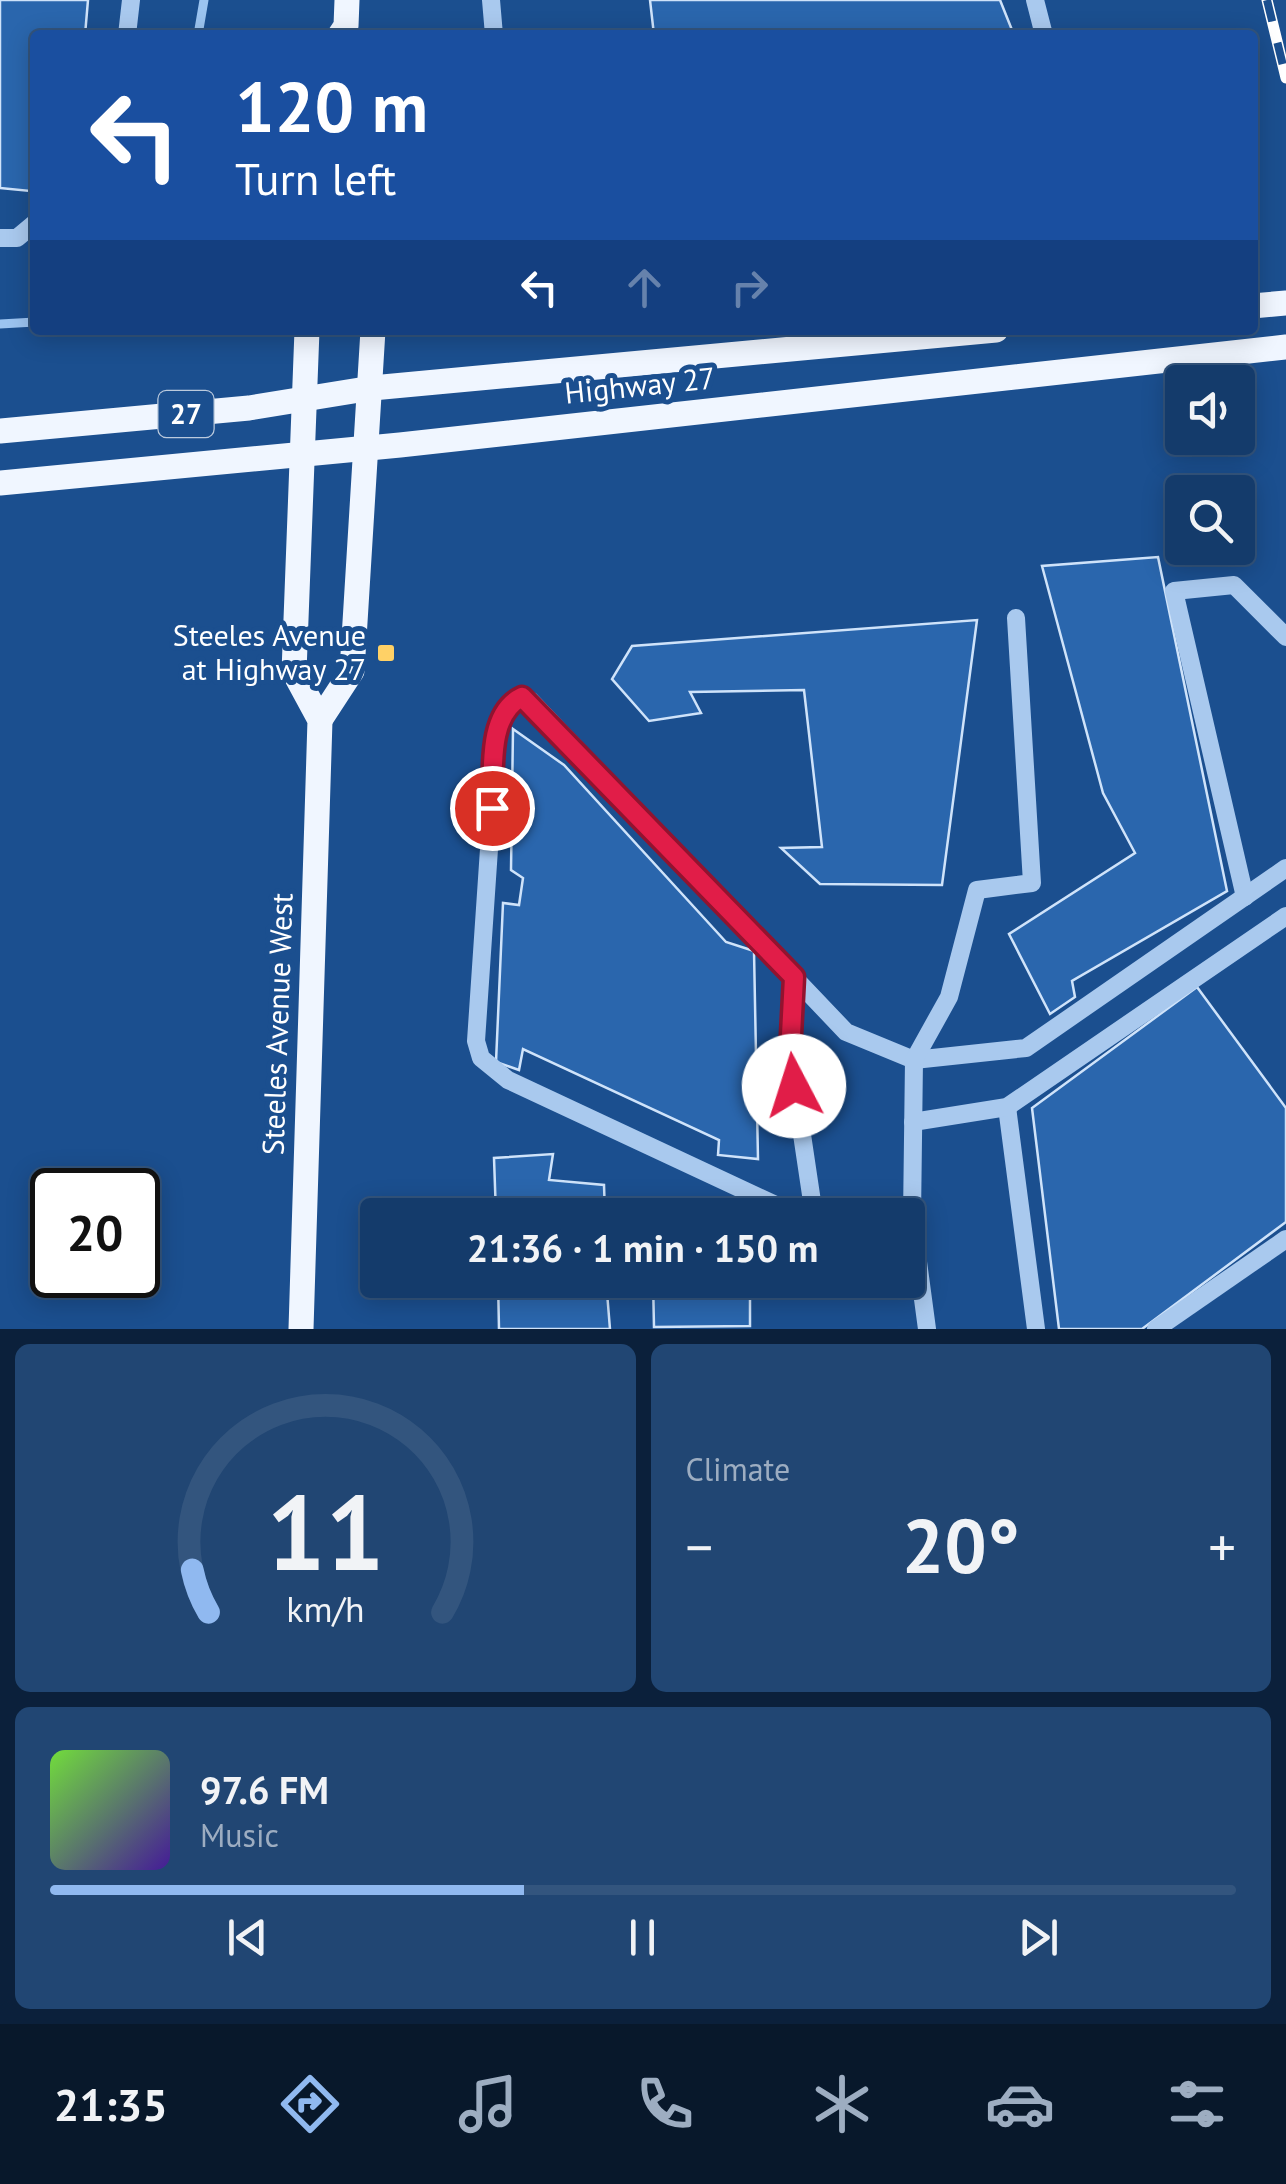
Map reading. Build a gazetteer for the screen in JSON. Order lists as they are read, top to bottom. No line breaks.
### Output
{"streets":{"main road":["Highway 27","27","Steeles Avenue West"]},"places":{"transit":["Steeles Avenue at Highway 27"]},"page":{"turn":["120 m","Turn left"],"limit":"20","trip":"21:36 · 1 min · 150 m","tile":"Climate","heat":["−","20°","+"],"song":["97.6 FM","Music"],"tabs":"21:35","gauge":["11","km/h"]}}
